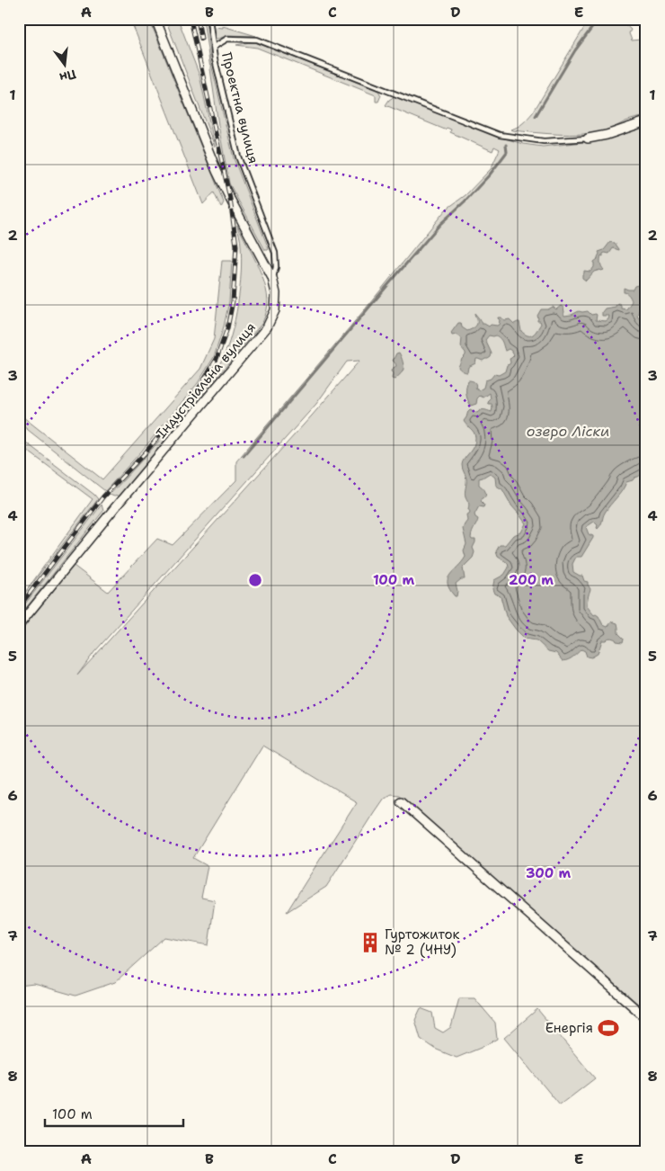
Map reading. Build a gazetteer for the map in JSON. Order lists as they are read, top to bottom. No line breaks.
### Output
{"streets":{"street":["Індустріальна вулиця"],"lane":["Проектна вулиця"]},"crossings":[["Проектна вулиця","Індустріальна вулиця"]],"water":["озеро Ліски"],"places":{"building":["Гуртожиток № 2 (ЧНУ)"],"sports":["Енергія"]},"scale_bar":"100 m","north":"bottom","grid":{"columns":["A","B","C","D","E"],"rows":["1","2","3","4","5","6","7","8"]},"rings":["100 m","200 m","300 m"]}
